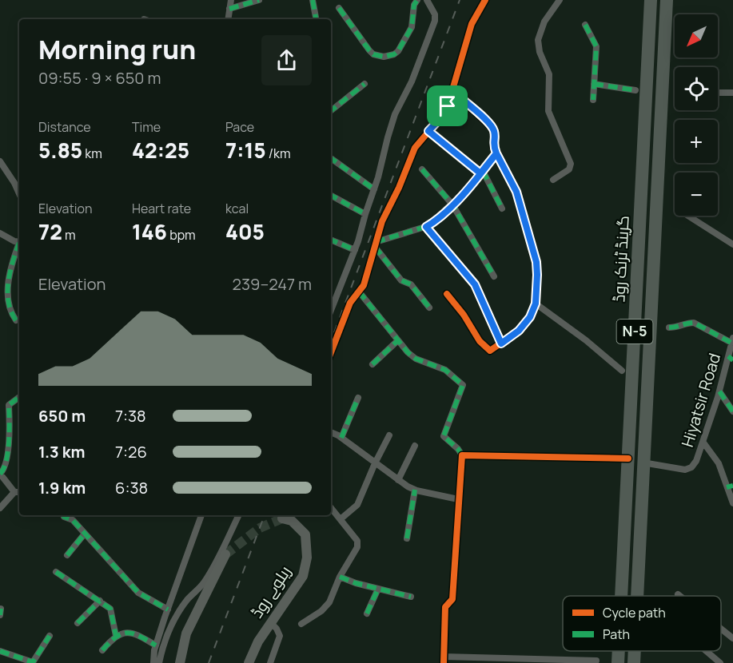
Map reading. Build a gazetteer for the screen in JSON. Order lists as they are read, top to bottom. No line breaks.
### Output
{"streets":{"highway":["گرینڈ ٹرنک روڈ","N-5"],"street":["Hiyatsir Road","ریلوے روڈ"]},"crossings":[["گرینڈ ٹرنک روڈ","Hiyatsir Road"]],"legend":["Cycle path","Path"],"north":"bottom left","page":{"map_buttons":["+","−"],"heading":["Morning run","09:55 · 9 × 650 m"],"stats":[["Distance","5.85 km"],["Time","42:25"],["Pace","7:15 /km"],["Elevation","72 m"],["Heart rate","146 bpm"],["kcal","405"]],"chart":["Elevation","239–247 m"],"list":[{"name":"650 m","note":"7:38"},{"name":"1.3 km","note":"7:26"},{"name":"1.9 km","note":"6:38"}]}}
